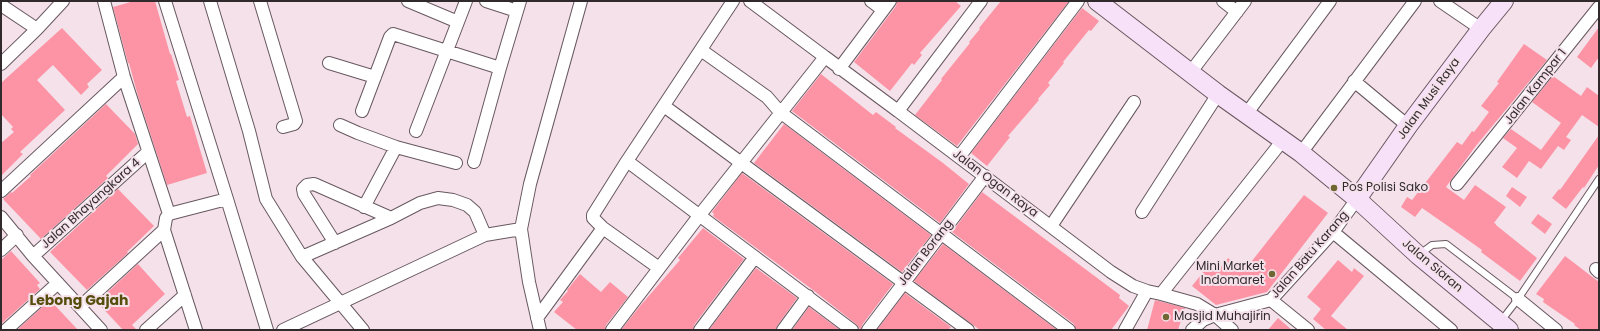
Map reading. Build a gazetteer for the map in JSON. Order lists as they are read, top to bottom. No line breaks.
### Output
{"streets":{"street":["Jalan Kampar 1","Jalan Musi Raya","Jalan Ogan Raya","Jalan Bhayangkara 4","Jalan Borang","Jalan Batu Karang","Jalan Siaran"]},"crossings":[["Jalan Musi Raya","Jalan Batu Karang"],["Jalan Musi Raya","Jalan Siaran"],["Jalan Ogan Raya","Jalan Borang"],["Jalan Ogan Raya","Jalan Batu Karang"],["Jalan Batu Karang","Jalan Siaran"]],"districts":["Lebong Gajah"],"places":["Pos Polisi Sako","Mini Market Indomaret","Masjid Muhajirin"]}
